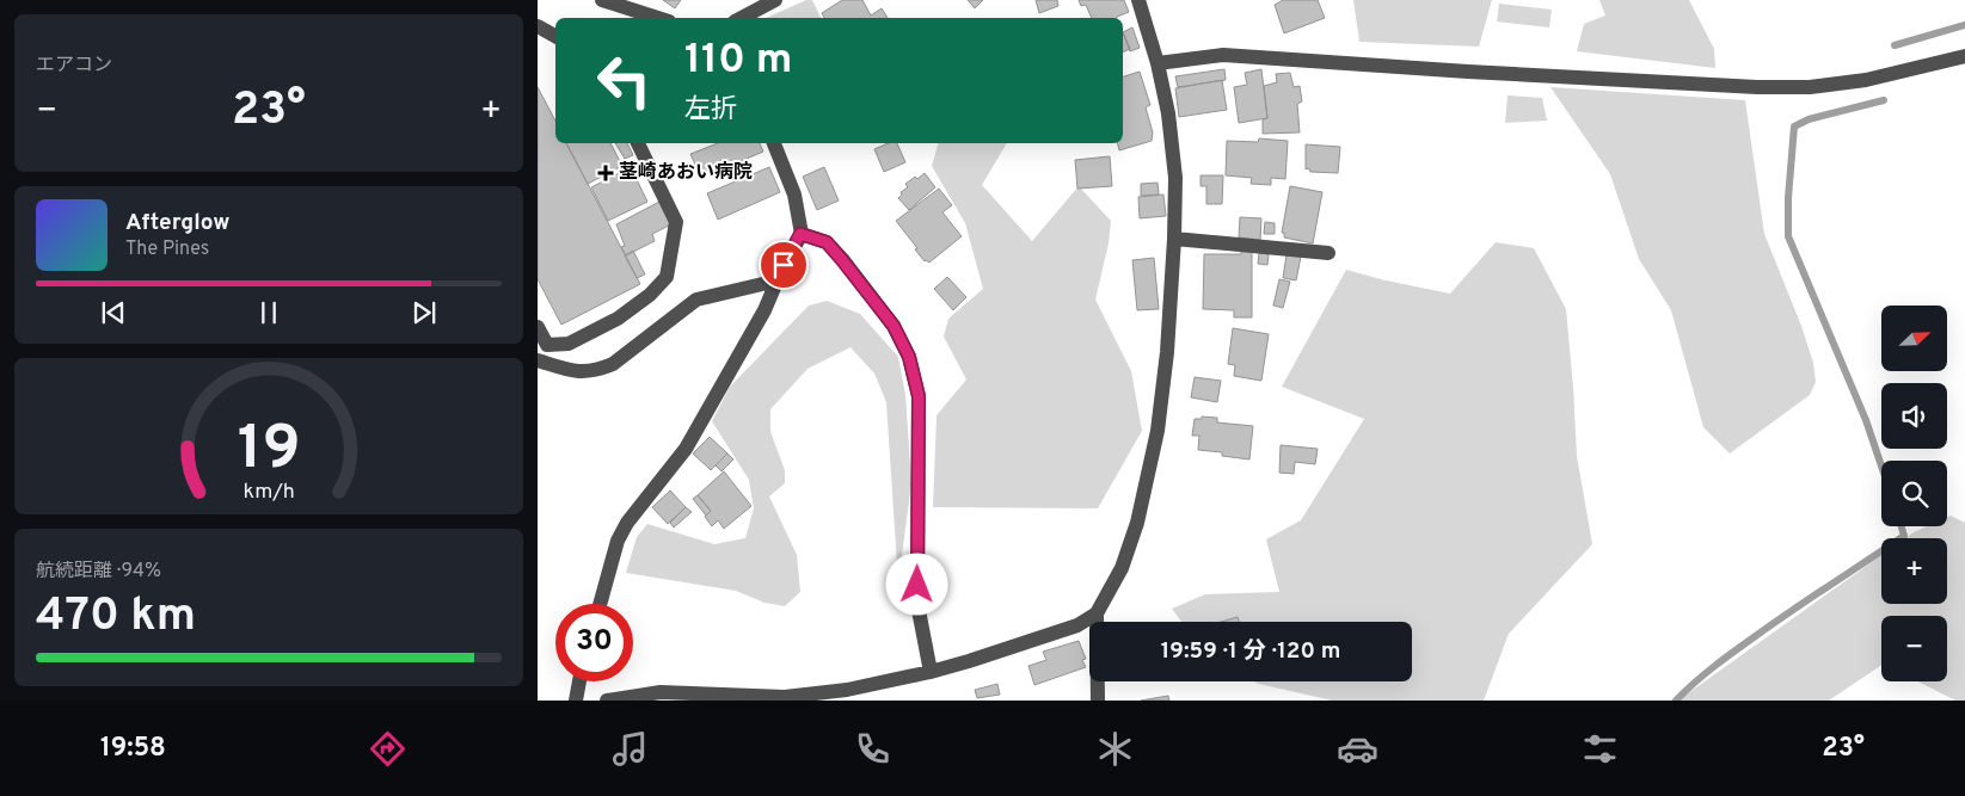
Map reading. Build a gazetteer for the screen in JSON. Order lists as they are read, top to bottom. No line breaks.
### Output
{"places":{"health":["茎崎あおい病院"]},"north":"top right","page":{"tile":["エアコン",["航続距離 · 94%","470 km"]],"turn":["110 m","左折"],"heat":["−","23°","+"],"song":["Afterglow","The Pines"],"map_buttons":["+","−"],"limit":"30","trip":"19:59 · 1 分 · 120 m","tabs":["19:58","23°"],"gauge":["19","km/h"]}}
